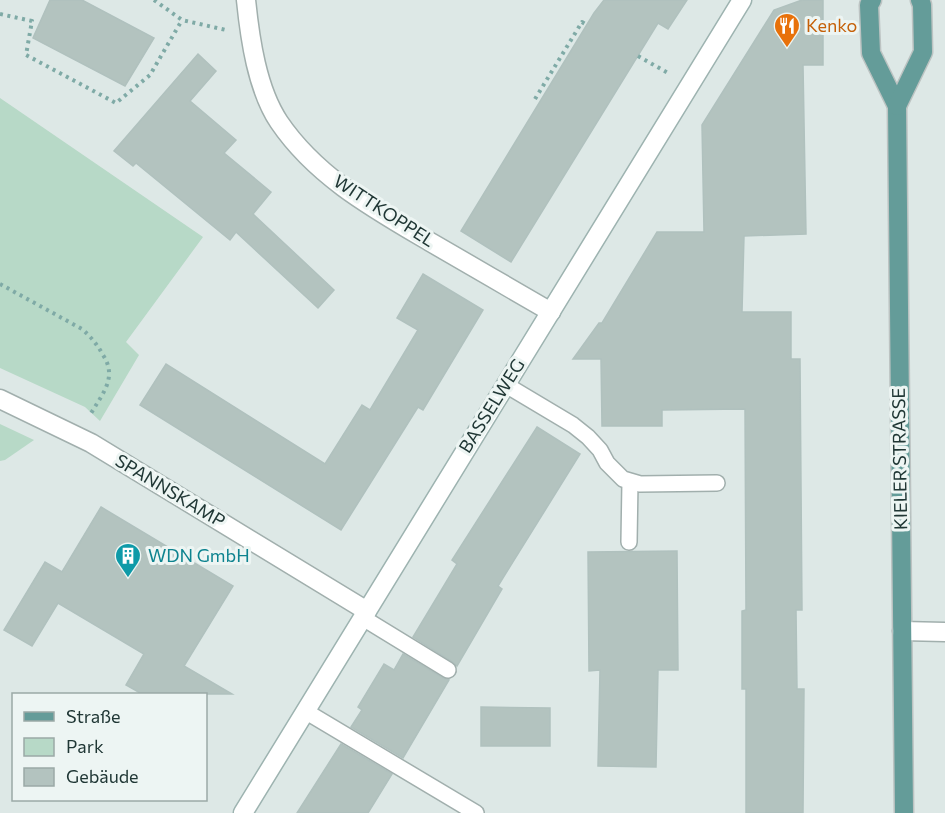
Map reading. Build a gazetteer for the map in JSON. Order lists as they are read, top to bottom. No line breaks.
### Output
{"streets":{"main road":["KIELER STRASSE"],"street":["WITTKOPPEL","BASSELWEG","SPANNSKAMP"]},"crossings":[["WITTKOPPEL","BASSELWEG"],["BASSELWEG","SPANNSKAMP"]],"places":{"restaurant":["Kenko"],"building":["WDN GmbH"]},"legend":["Straße","Park","Gebäude"]}
